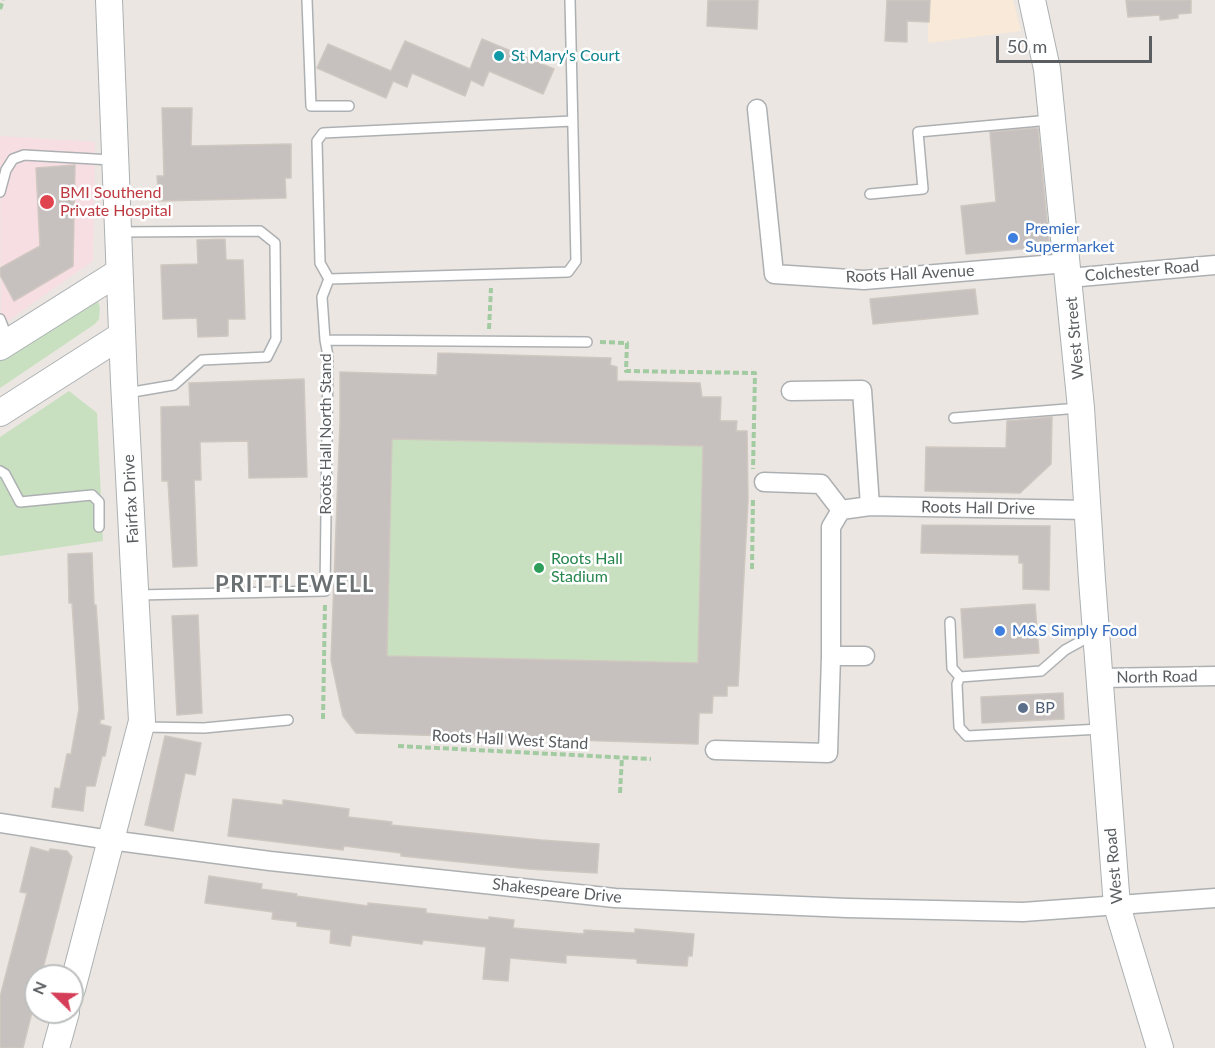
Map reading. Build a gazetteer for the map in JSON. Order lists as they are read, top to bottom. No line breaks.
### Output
{"streets":{"street":["Colchester Road","Roots Hall Avenue","West Street","Fairfax Drive","Roots Hall Drive","North Road","West Road","Shakespeare Drive"],"lane":["Roots Hall North Stand"],"path":["Roots Hall West Stand"]},"crossings":[["Colchester Road","Roots Hall Avenue"],["Colchester Road","West Street"],["Roots Hall Avenue","West Street"],["West Street","Roots Hall Drive"],["West Street","North Road"],["West Street","West Road"],["Fairfax Drive","Shakespeare Drive"],["North Road","West Road"],["West Road","Shakespeare Drive"]],"districts":["PRITTLEWELL"],"places":["St Mary's Court","BMI Southend Private Hospital","Premier Supermarket","Roots Hall Stadium","M&S Simply Food","BP"],"scale_bar":"50 m","north":"top left"}
